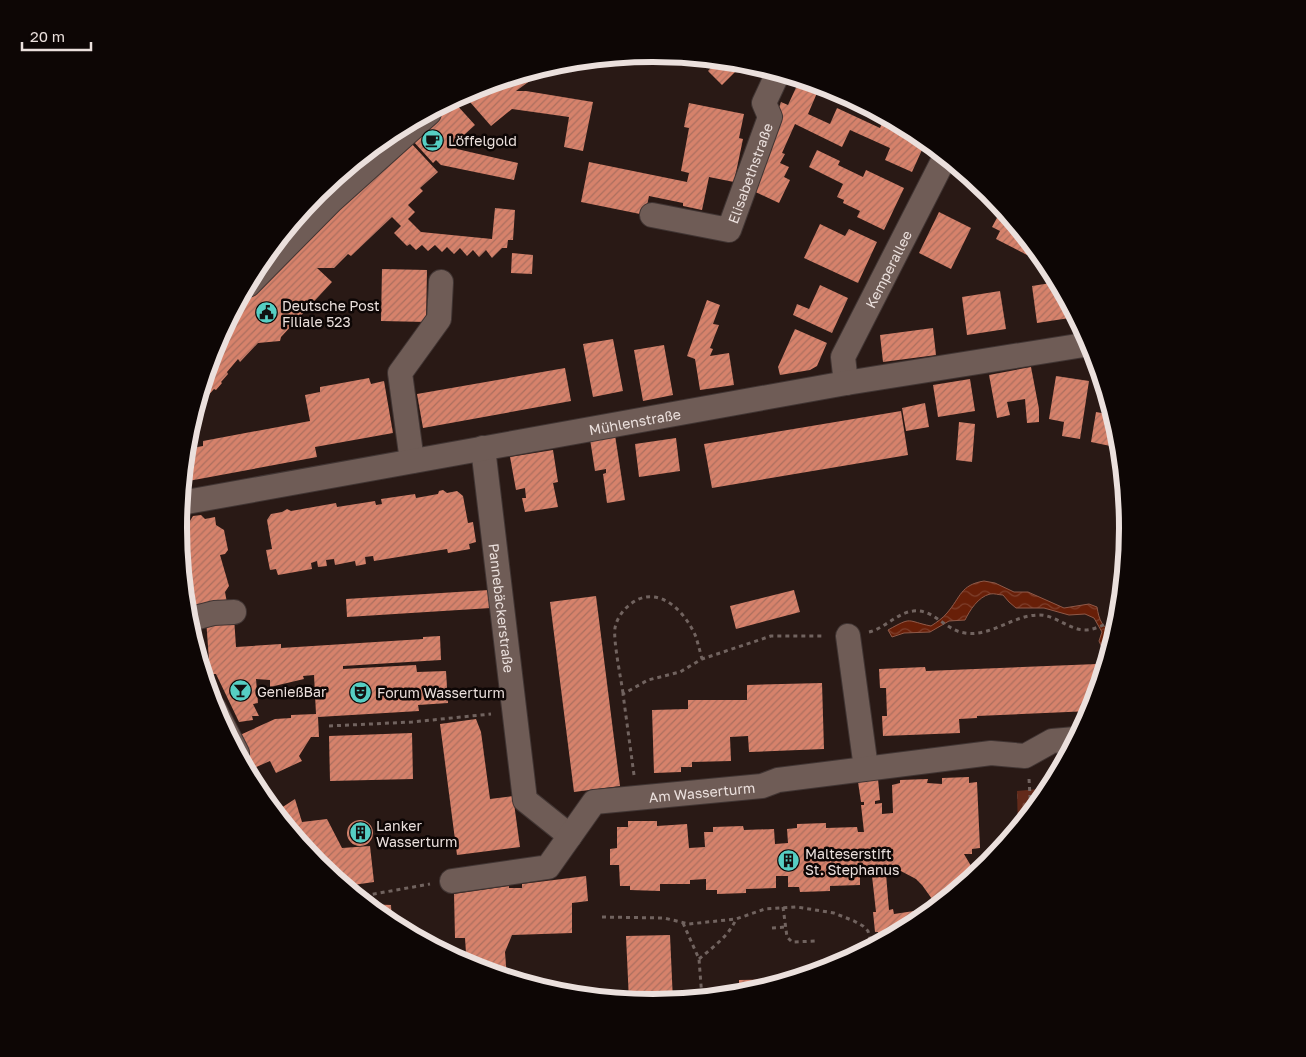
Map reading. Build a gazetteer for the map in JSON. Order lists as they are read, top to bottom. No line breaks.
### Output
{"streets":{"street":["Elisabethstraße","Kemperallee","Mühlenstraße","Pannebäckerstraße","Am Wasserturm"]},"crossings":[["Kemperallee","Mühlenstraße"],["Mühlenstraße","Pannebäckerstraße"],["Pannebäckerstraße","Am Wasserturm"]],"places":{"cafe":["Löffelgold"],"public building":["Deutsche Post Filiale 523"],"bar":["GenießBar"],"theatre":["Forum Wasserturm"],"building":["Lanker Wasserturm","Malteserstift St. Stephanus"]},"scale_bar":"20 m"}
